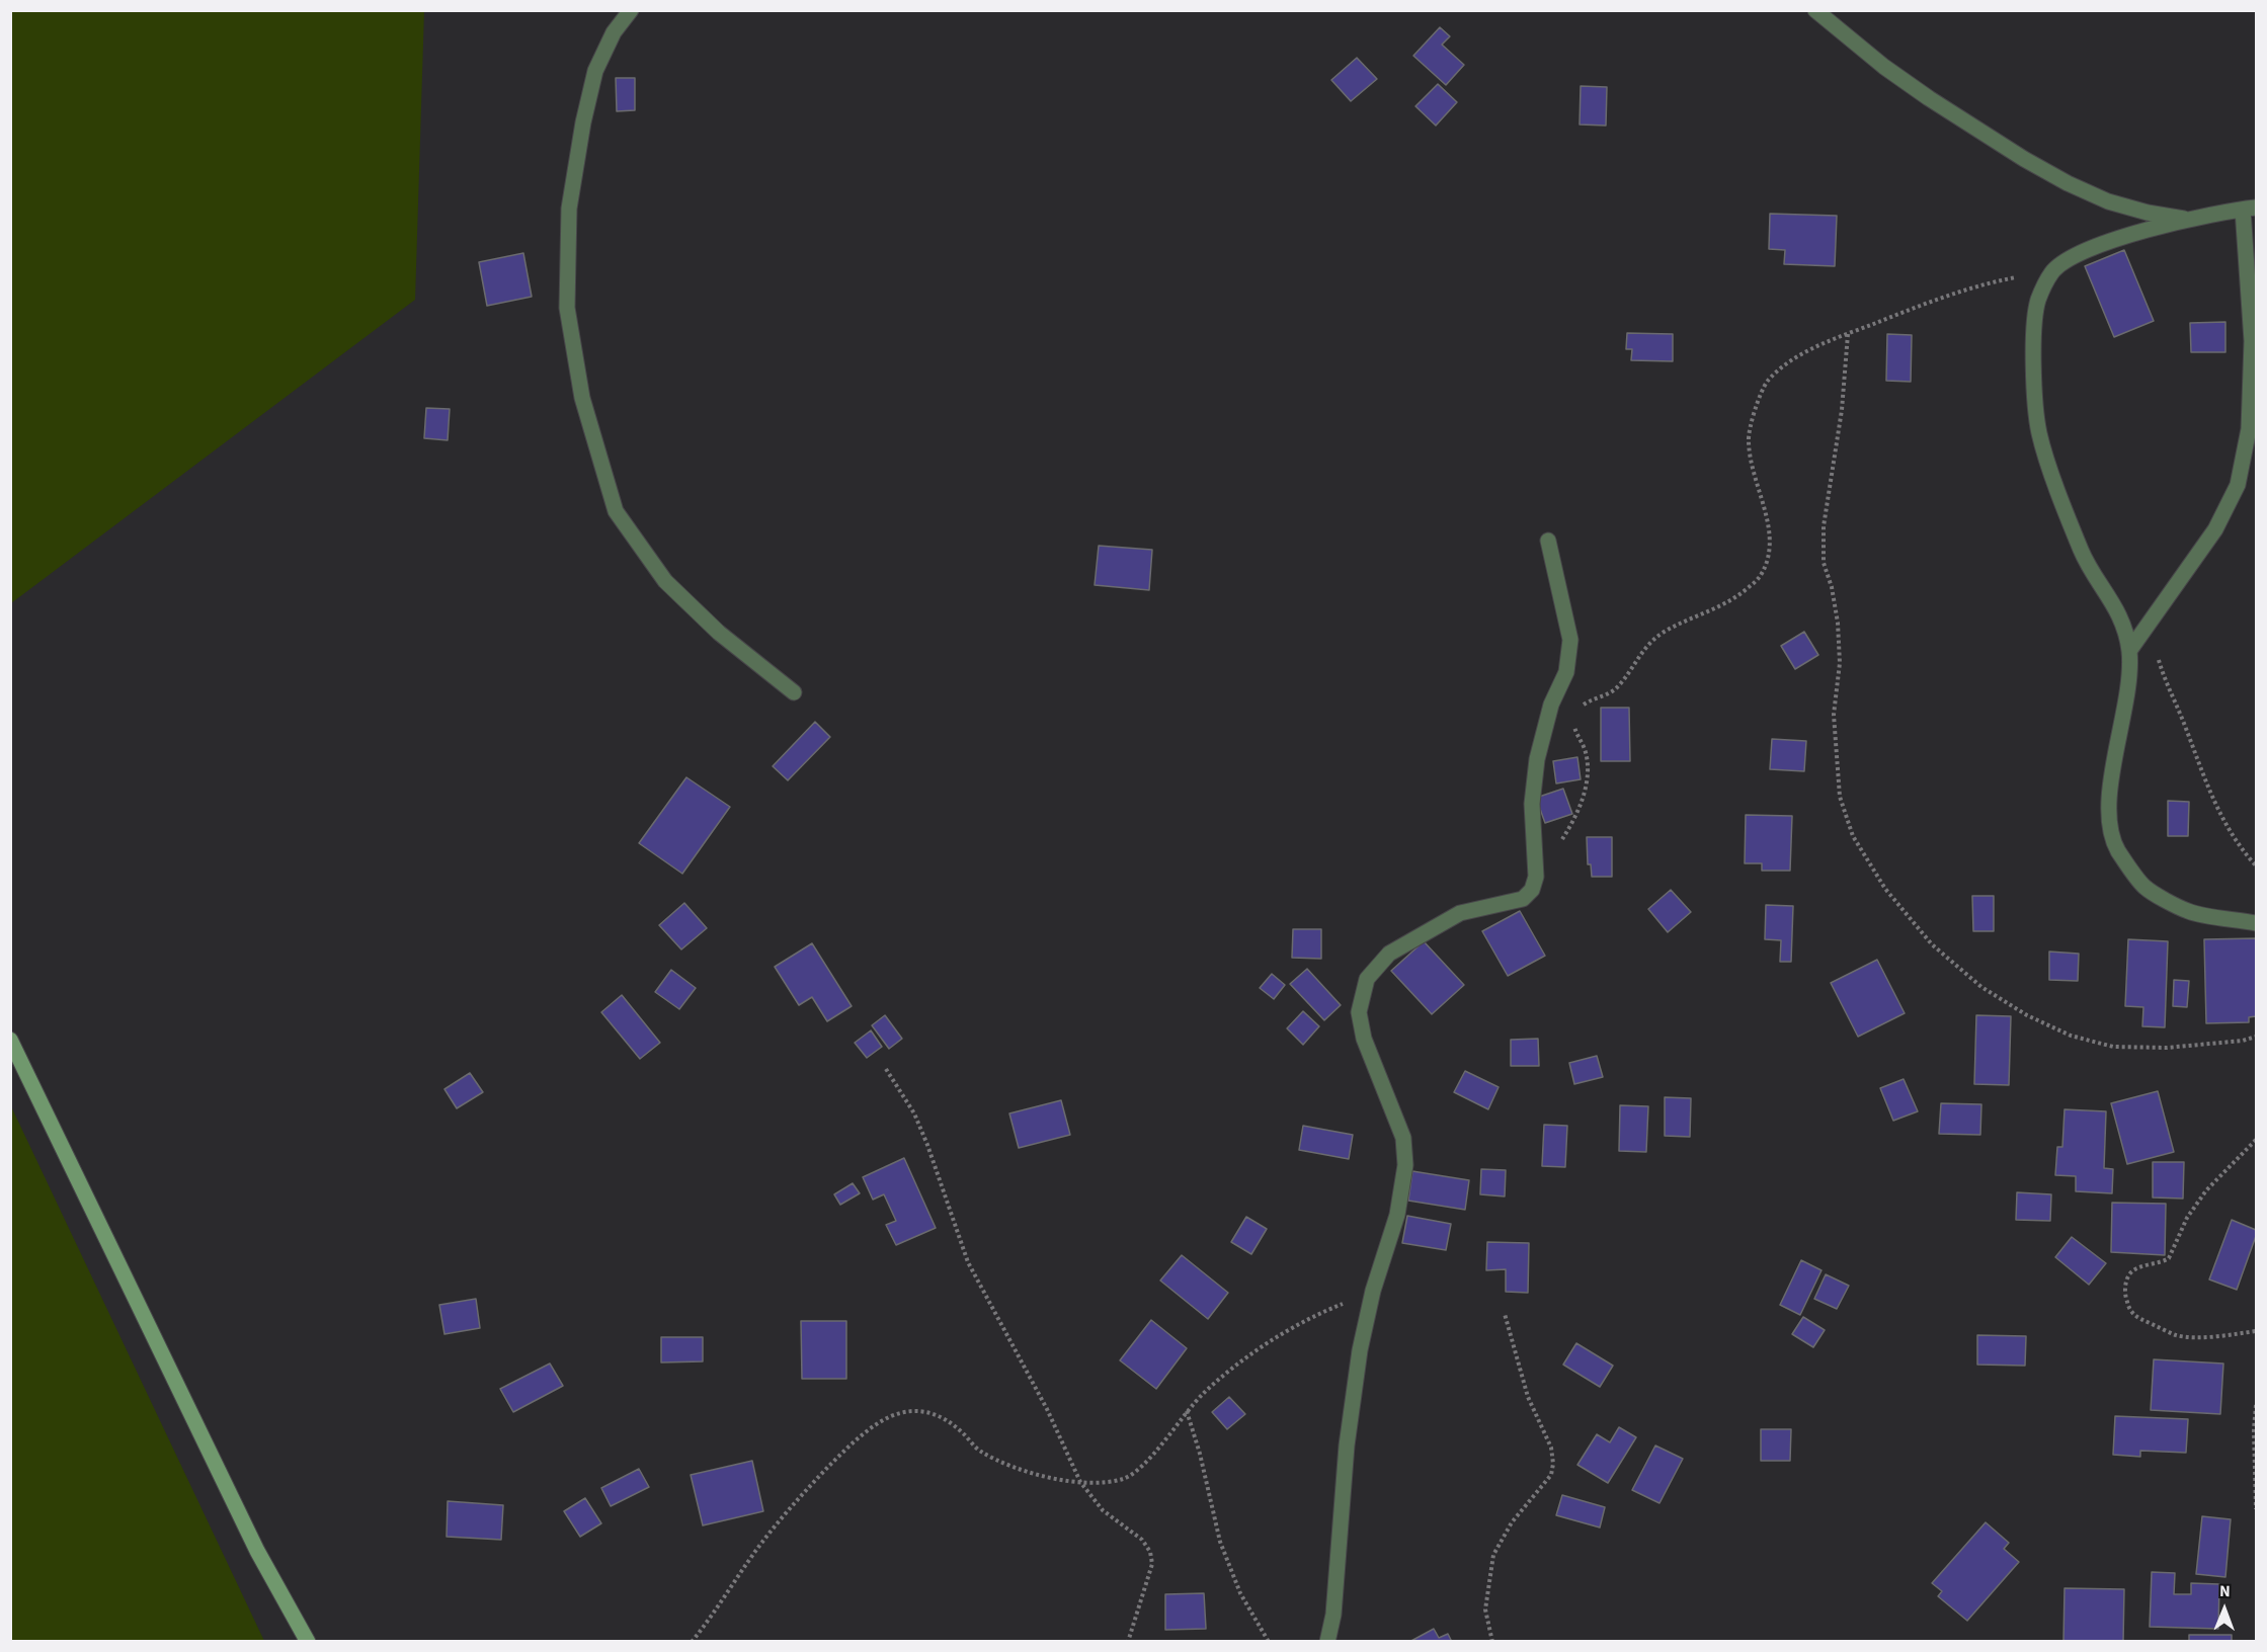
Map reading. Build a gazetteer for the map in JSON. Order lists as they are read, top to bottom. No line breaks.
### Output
{"north":"top"}
